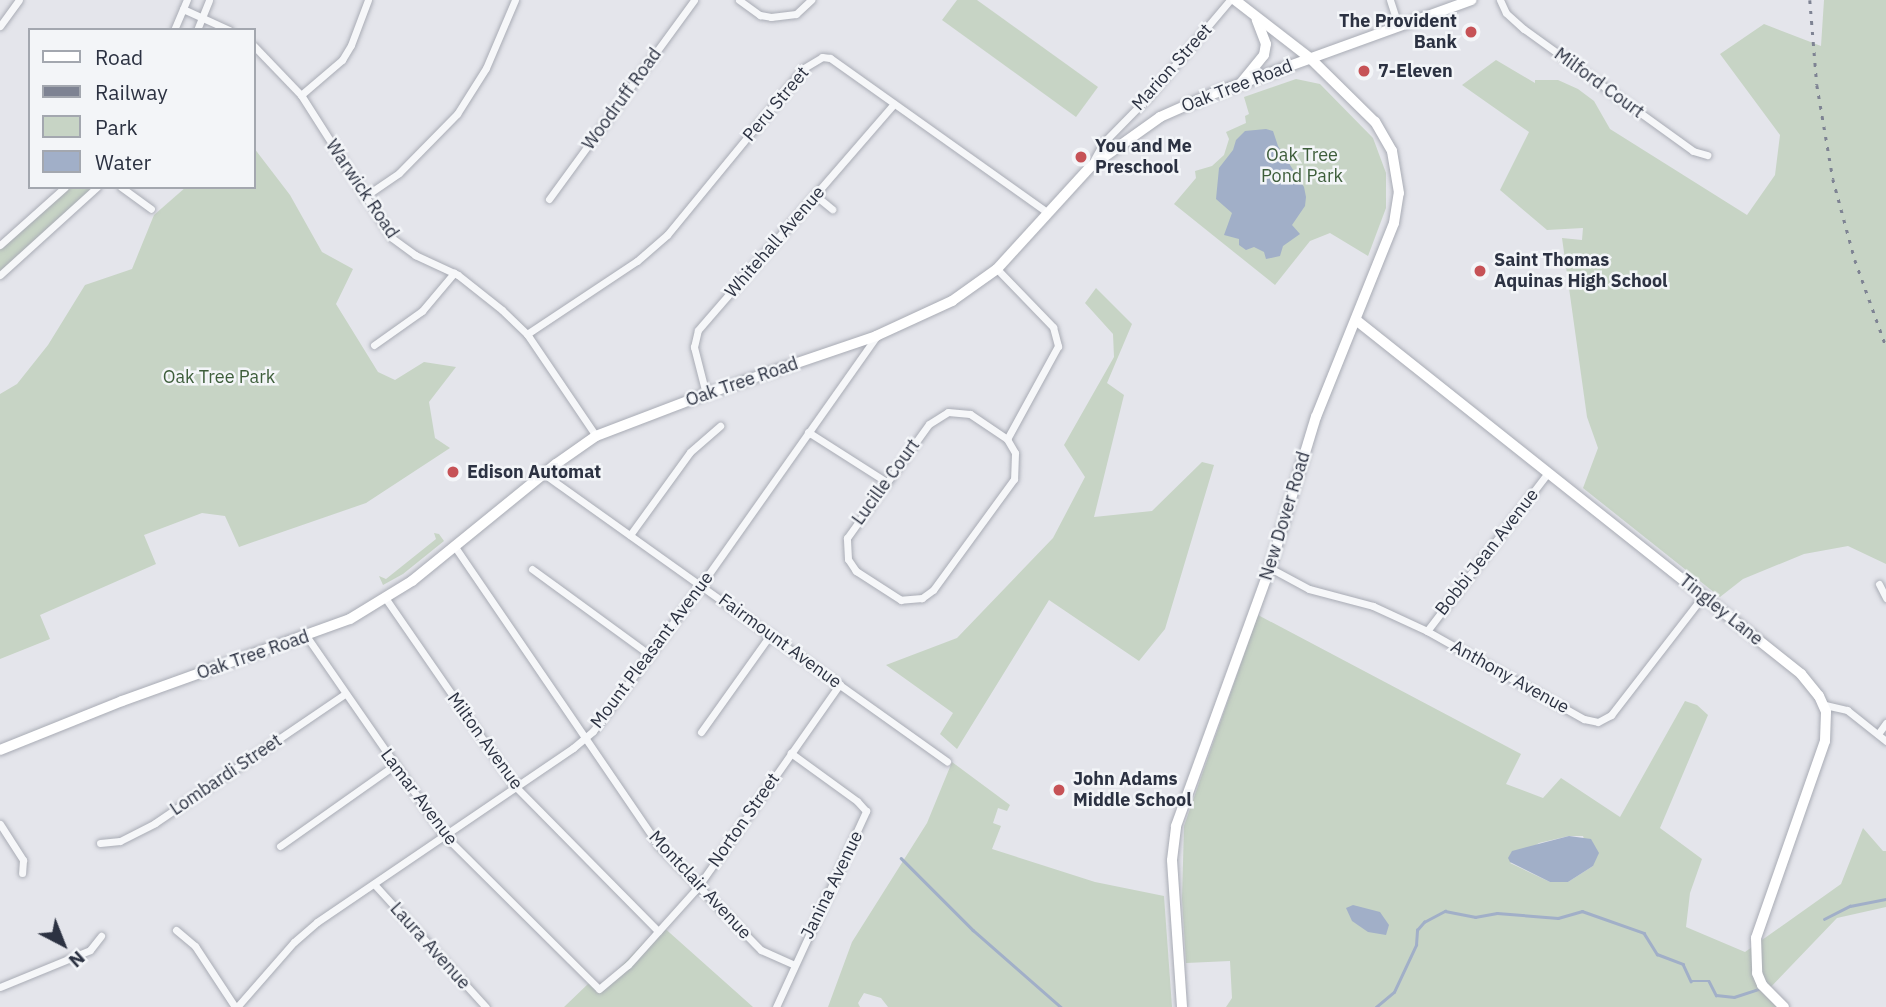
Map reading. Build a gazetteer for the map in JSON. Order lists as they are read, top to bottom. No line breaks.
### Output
{"streets":{"street":["Marion Street","Milford Court","Oak Tree Road","Woodruff Road","Peru Street","Warwick Road","Whitehall Avenue","Lucille Court","New Dover Road","Bobbi Jean Avenue","Tingley Lane","Fairmount Avenue","Mount Pleasant Avenue","Anthony Avenue","Milton Avenue","Lombardi Street","Lamar Avenue","Norton Street","Montclair Avenue","Janina Avenue","Laura Avenue"]},"crossings":[["Marion Street","Oak Tree Road"],["Marion Street","New Dover Road"],["Oak Tree Road","Peru Street"],["Oak Tree Road","Warwick Road"],["Oak Tree Road","Whitehall Avenue"],["Oak Tree Road","New Dover Road"],["Oak Tree Road","Fairmount Avenue"],["Oak Tree Road","Mount Pleasant Avenue"],["Oak Tree Road","Milton Avenue"],["Oak Tree Road","Lamar Avenue"],["Oak Tree Road","Montclair Avenue"],["Peru Street","Warwick Road"],["Peru Street","Whitehall Avenue"],["New Dover Road","Tingley Lane"],["New Dover Road","Anthony Avenue"],["Bobbi Jean Avenue","Tingley Lane"],["Bobbi Jean Avenue","Anthony Avenue"],["Tingley Lane","Anthony Avenue"],["Fairmount Avenue","Mount Pleasant Avenue"],["Fairmount Avenue","Norton Street"],["Mount Pleasant Avenue","Milton Avenue"],["Mount Pleasant Avenue","Lamar Avenue"],["Mount Pleasant Avenue","Montclair Avenue"],["Mount Pleasant Avenue","Laura Avenue"],["Milton Avenue","Norton Street"],["Lombardi Street","Lamar Avenue"],["Lamar Avenue","Norton Street"],["Norton Street","Montclair Avenue"],["Norton Street","Janina Avenue"],["Montclair Avenue","Janina Avenue"]],"parks":["Oak Tree Pond Park","Oak Tree Park"],"places":["The Provident Bank","7-Eleven","You and Me Preschool","Saint Thomas Aquinas High School","Edison Automat","John Adams Middle School"],"legend":["Road","Railway","Park","Water"],"north":"bottom right"}
